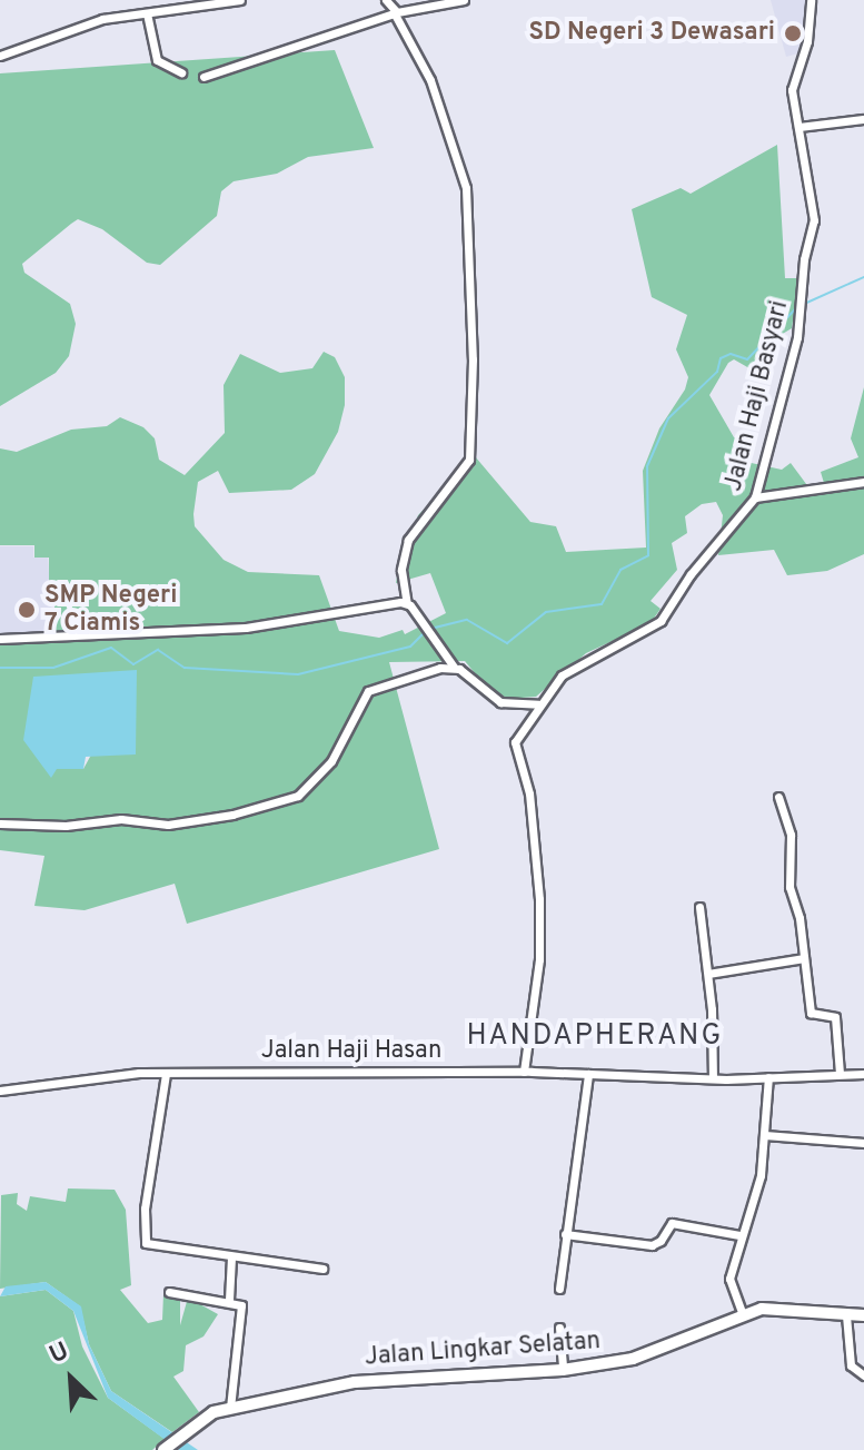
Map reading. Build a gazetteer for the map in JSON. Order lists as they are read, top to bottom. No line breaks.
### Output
{"streets":{"street":["Jalan Haji Basyari","Jalan Haji Hasan","Jalan Lingkar Selatan"]},"crossings":[["Jalan Haji Basyari","Jalan Haji Hasan"]],"districts":["HANDAPHERANG"],"places":["SD Negeri 3 Dewasari","SMP Negeri 7 Ciamis"],"north":"top left"}
